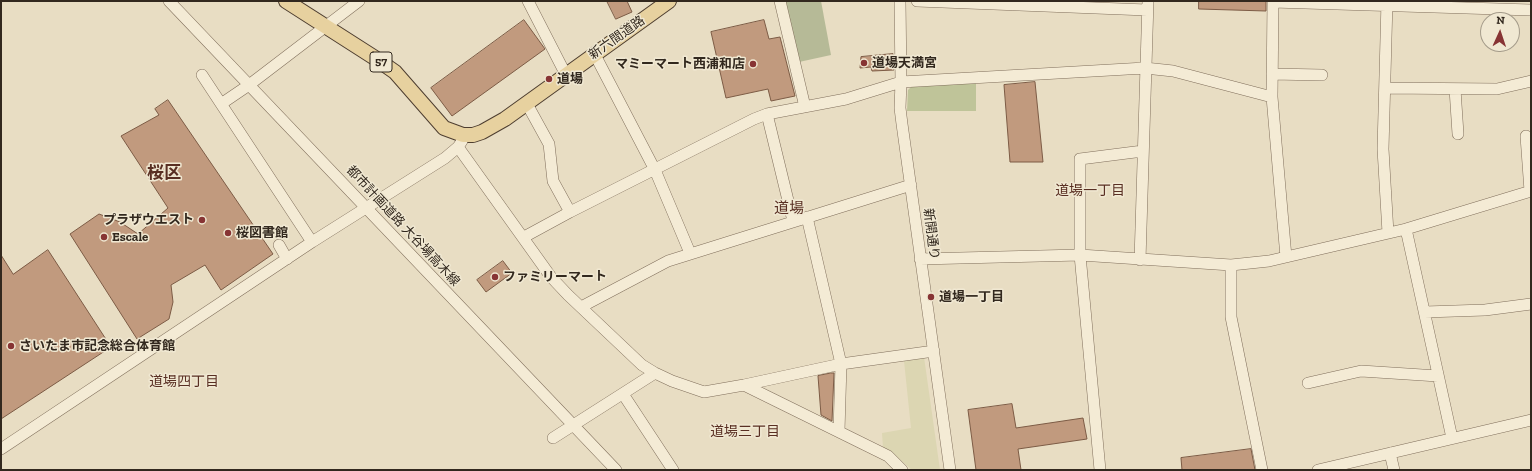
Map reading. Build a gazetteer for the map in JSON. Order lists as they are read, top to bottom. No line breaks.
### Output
{"streets":{"main road":["新六間道路","57"],"street":["都市計画道路 大谷場高木線","新開通り"]},"crossings":[["新六間道路","57"]],"districts":["桜区","道場一丁目","道場","道場四丁目","道場三丁目"],"places":["道場天満宮","マミーマート西浦和店","道場","プラザウエスト","桜図書館","Escale","ファミリーマート","道場一丁目","さいたま市記念総合体育館"],"north":"top"}
